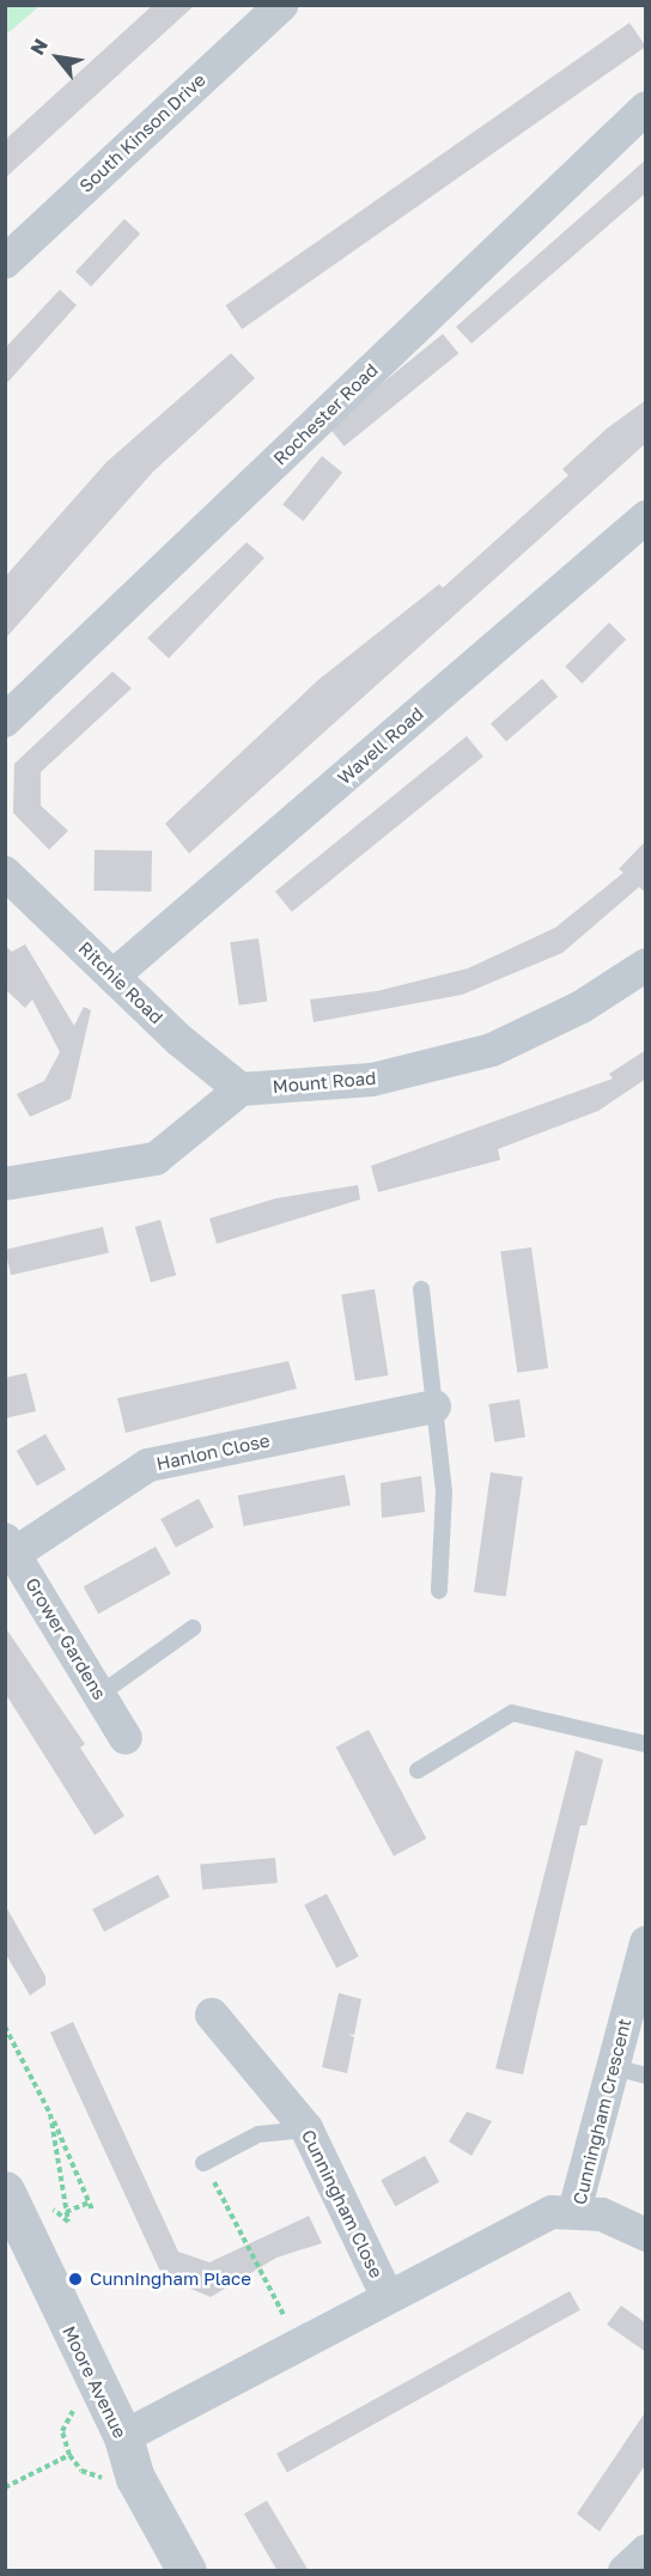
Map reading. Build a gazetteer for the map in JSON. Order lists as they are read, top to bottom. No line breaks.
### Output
{"streets":{"street":["South Kinson Drive","Rochester Road","Wavell Road","Ritchie Road","Mount Road","Hanlon Close","Grower Gardens","Cunningham Crescent","Cunningham Close","Moore Avenue"]},"crossings":[["Wavell Road","Ritchie Road"],["Ritchie Road","Mount Road"],["Hanlon Close","Grower Gardens"]],"places":["Cunningham Place"],"north":"top left"}
